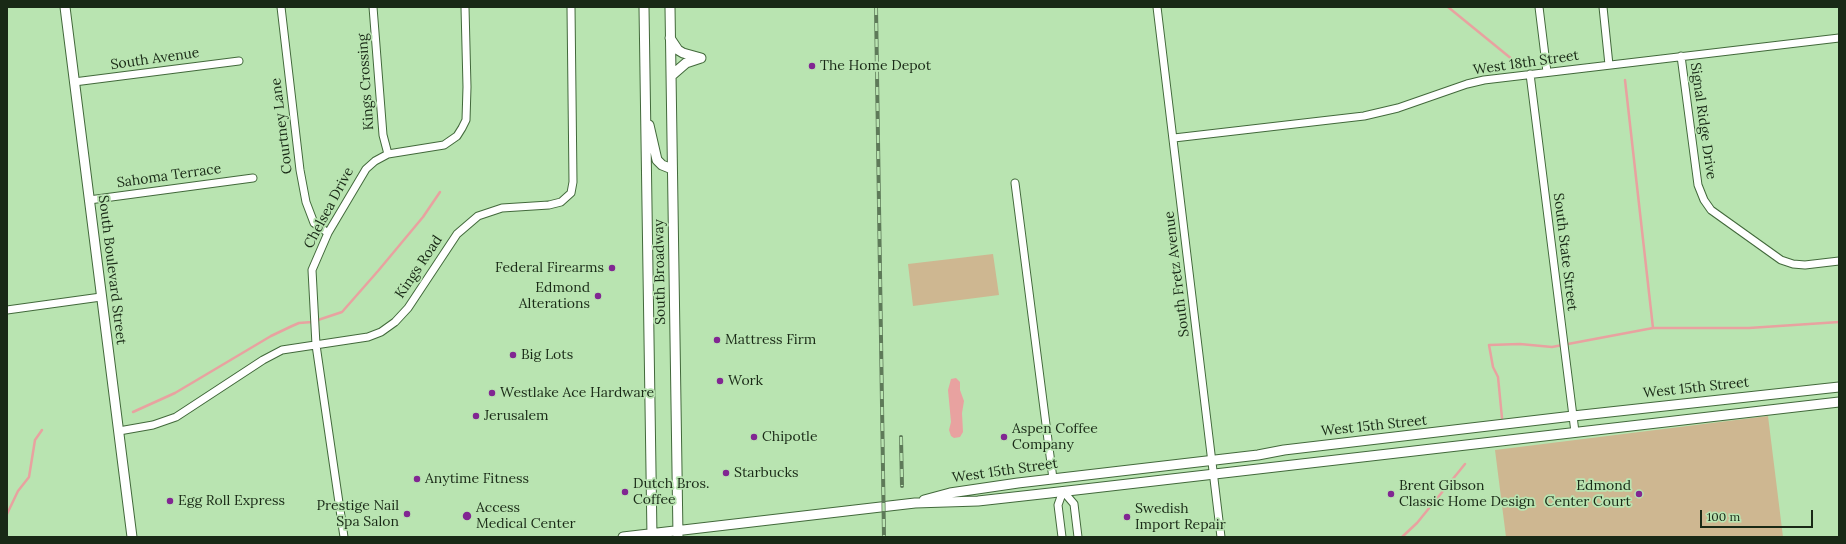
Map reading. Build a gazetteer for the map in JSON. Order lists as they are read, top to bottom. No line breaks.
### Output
{"streets":{"main road":["South Boulevard Street","South Broadway","West 15th Street"],"street":["South Avenue","West 18th Street","Kings Crossing","Signal Ridge Drive","Courtney Lane","Sahoma Terrace","Chelsea Drive","South State Street","Kings Road","South Fretz Avenue"]},"crossings":[["South Avenue","South Boulevard Street"],["West 18th Street","Signal Ridge Drive"],["West 18th Street","South State Street"],["West 18th Street","South Fretz Avenue"],["Kings Crossing","Chelsea Drive"],["Courtney Lane","Chelsea Drive"],["Sahoma Terrace","South Boulevard Street"],["Chelsea Drive","Kings Road"],["South State Street","West 15th Street"],["Kings Road","South Boulevard Street"],["South Broadway","West 15th Street"],["South Fretz Avenue","West 15th Street"]],"places":["The Home Depot","Federal Firearms","Edmond Alterations","Mattress Firm","Big Lots","Work","Westlake Ace Hardware","Jerusalem","Chipotle","Aspen Coffee Company","Starbucks","Anytime Fitness","Dutch Bros. Coffee","Brent Gibson Classic Home Design","Edmond Center Court","Egg Roll Express","Prestige Nail Spa Salon","Access Medical Center","Swedish Import Repair"],"scale_bar":"100 m"}
